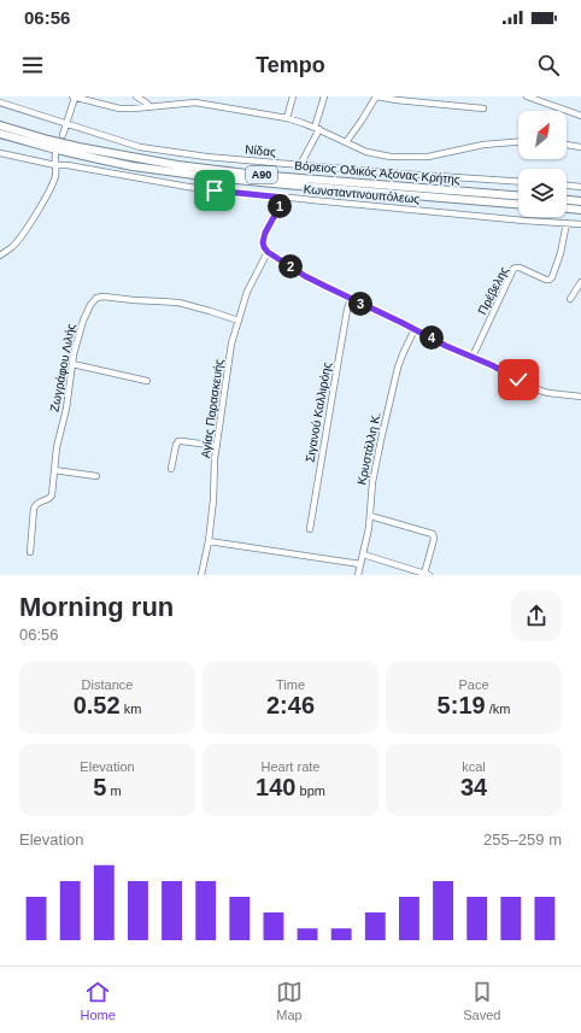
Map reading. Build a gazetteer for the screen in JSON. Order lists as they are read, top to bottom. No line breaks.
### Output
{"streets":{"highway":["Βόρειος Οδικός Άξονας Κρήτης","Α90"],"street":["Νίδας","Κωνσταντινουπόλεως","Πρέβελης","Ζωγράφου Λιλής","Αγίας Παρασκευής","Σιγανού Καλλιρόης","Κρυστάλλη Κ."]},"crossings":[["Κωνσταντινουπόλεως","Πρέβελης"],["Ζωγράφου Λιλής","Αγίας Παρασκευής"]],"north":"top right","page":{"status":"06:56","header":"Tempo","pins":["1","2","3","4"],"heading":["Morning run","06:56"],"stats":[["Distance","0.52 km"],["Time","2:46"],["Pace","5:19 /km"],["Elevation","5 m"],["Heart rate","140 bpm"],["kcal","34"]],"chart":["Elevation","255–259 m"],"tabs":["Home","Map","Saved"]}}
